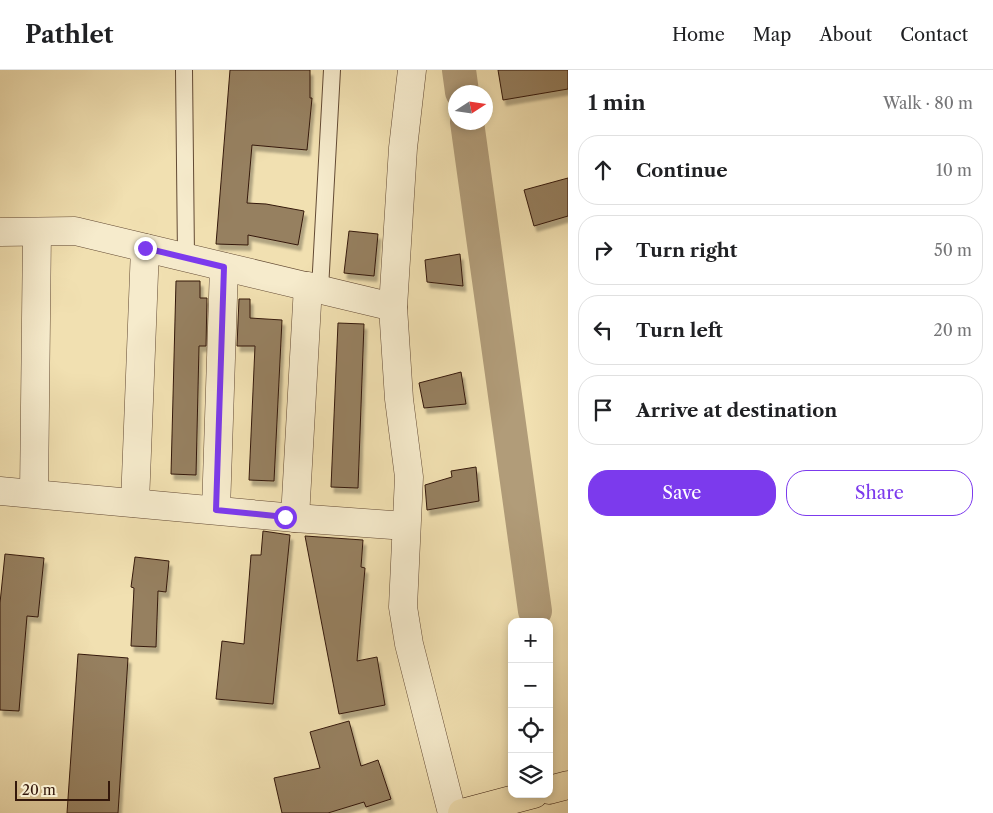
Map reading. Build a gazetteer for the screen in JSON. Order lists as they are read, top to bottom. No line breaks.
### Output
{"scale_bar":"20 m","north":"right","page":{"header":"Pathlet","nav":["Home","Map","About","Contact"],"heading":["1 min","Walk · 80 m"],"list":[["Continue","10 m"],["Turn right","50 m"],["Turn left","20 m"],"Arrive at destination"],"buttons":["Save","Share"],"map_buttons":["+","−"],"scale":"20 m"}}
